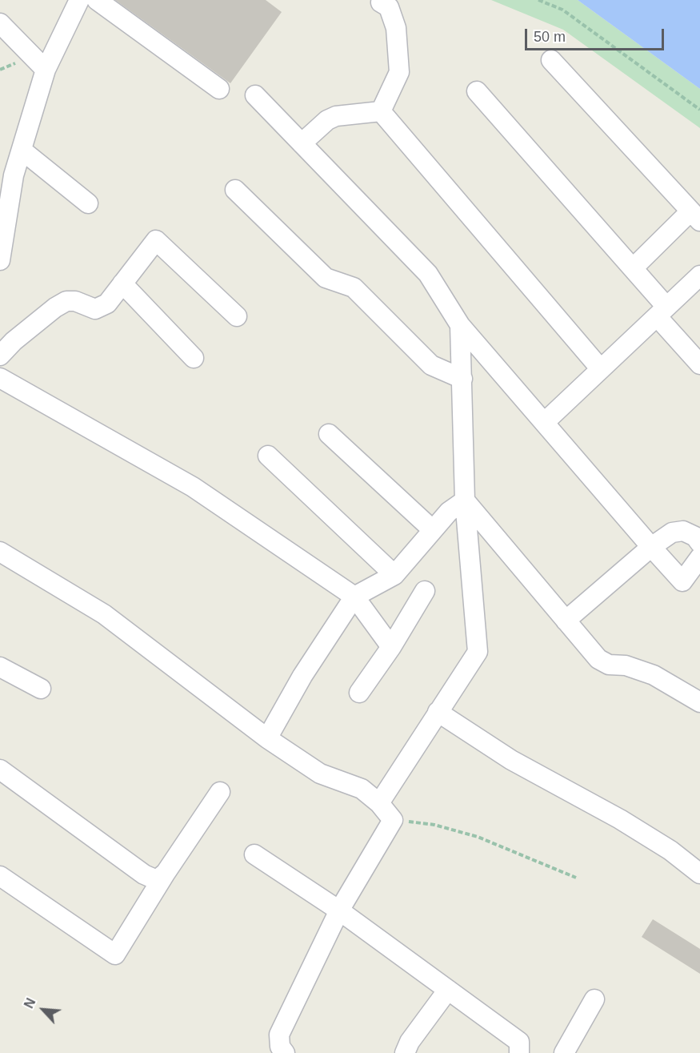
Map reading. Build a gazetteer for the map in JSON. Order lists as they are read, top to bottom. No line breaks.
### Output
{"scale_bar":"50 m","north":"top left"}
